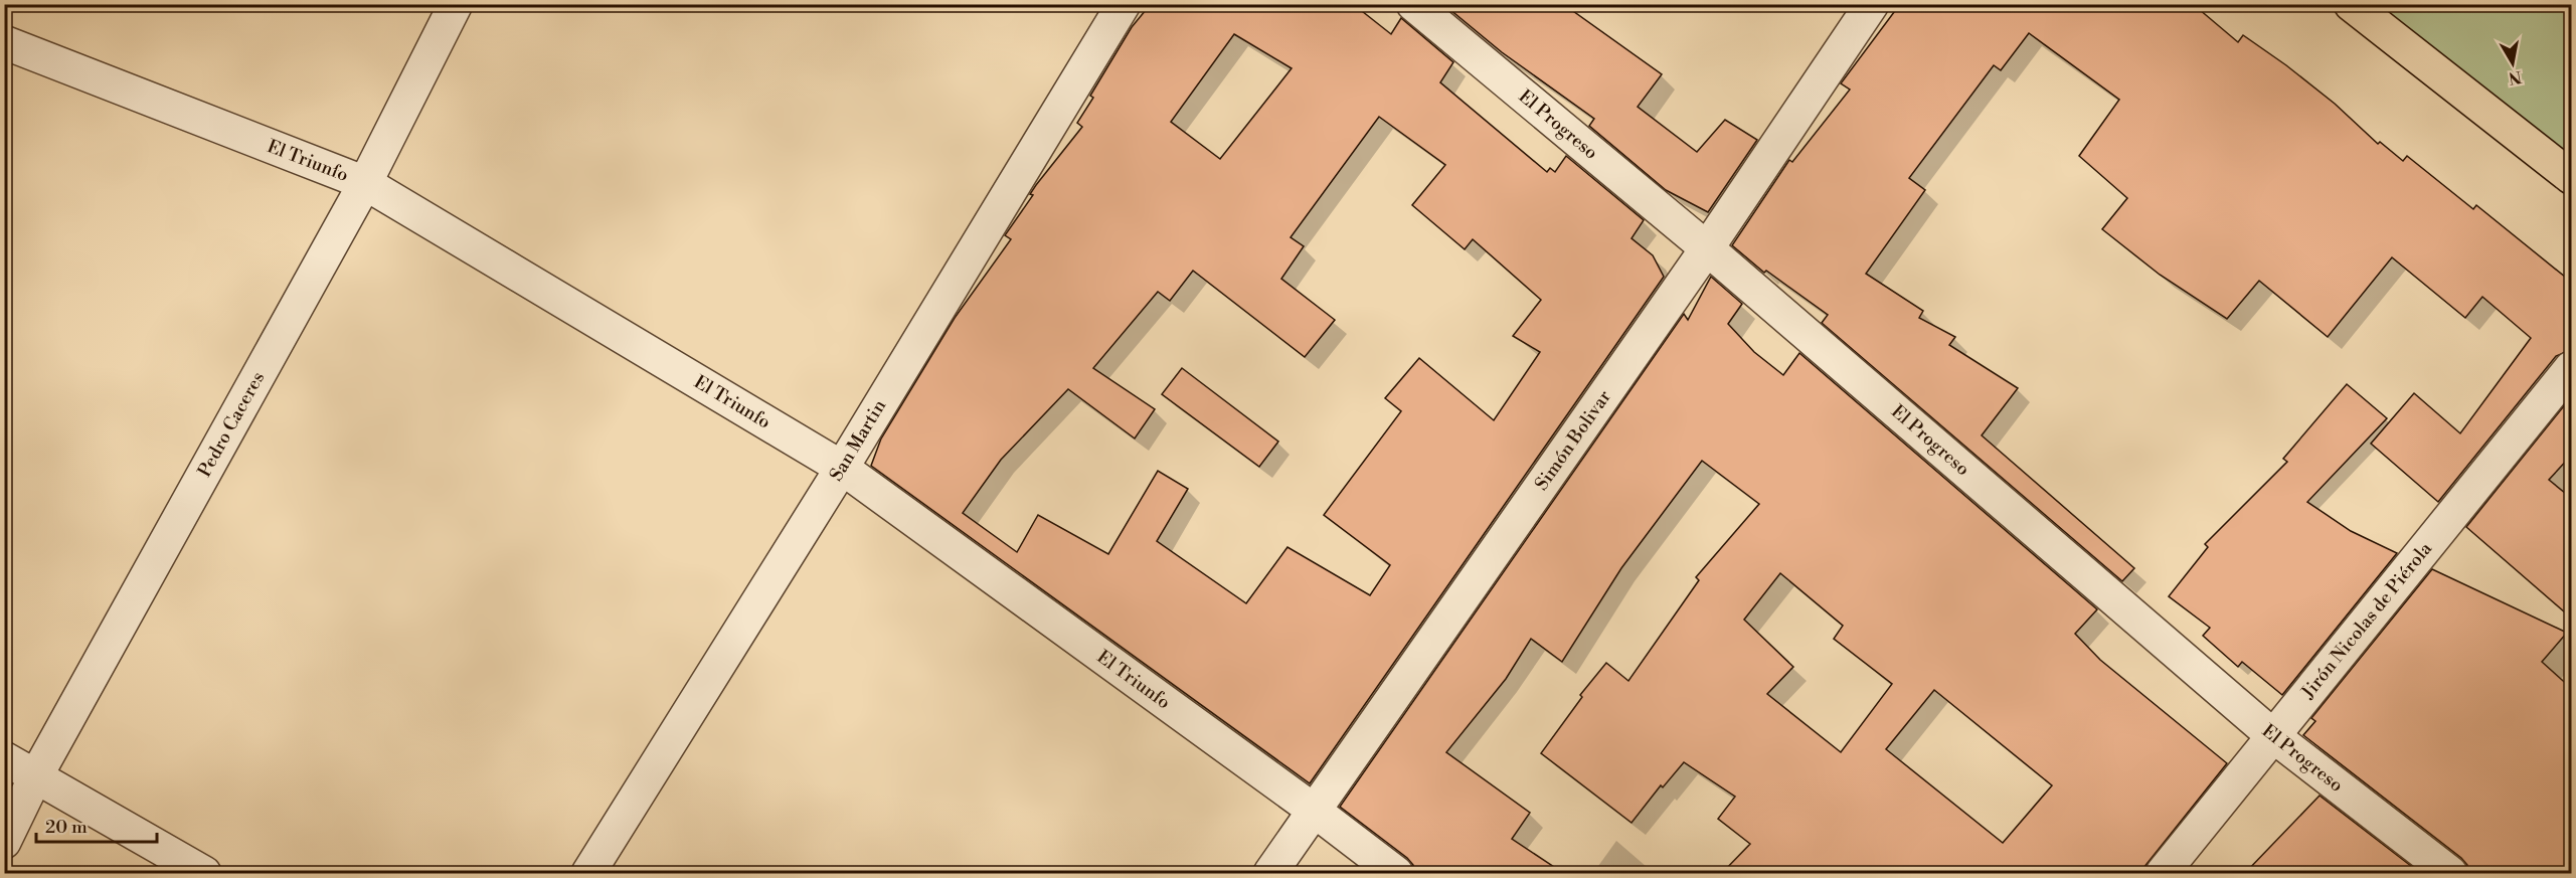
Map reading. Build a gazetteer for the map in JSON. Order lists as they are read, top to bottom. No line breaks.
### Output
{"streets":{"street":["El Progreso","El Triunfo","Pedro Caceres","San Martin","Simón Bolivar","Jirón Nicolas de Piérola"]},"crossings":[["El Progreso","Simón Bolivar"],["El Progreso","Jirón Nicolas de Piérola"],["El Triunfo","Pedro Caceres"],["El Triunfo","San Martin"],["El Triunfo","Simón Bolivar"]],"scale_bar":"20 m","north":"bottom"}
